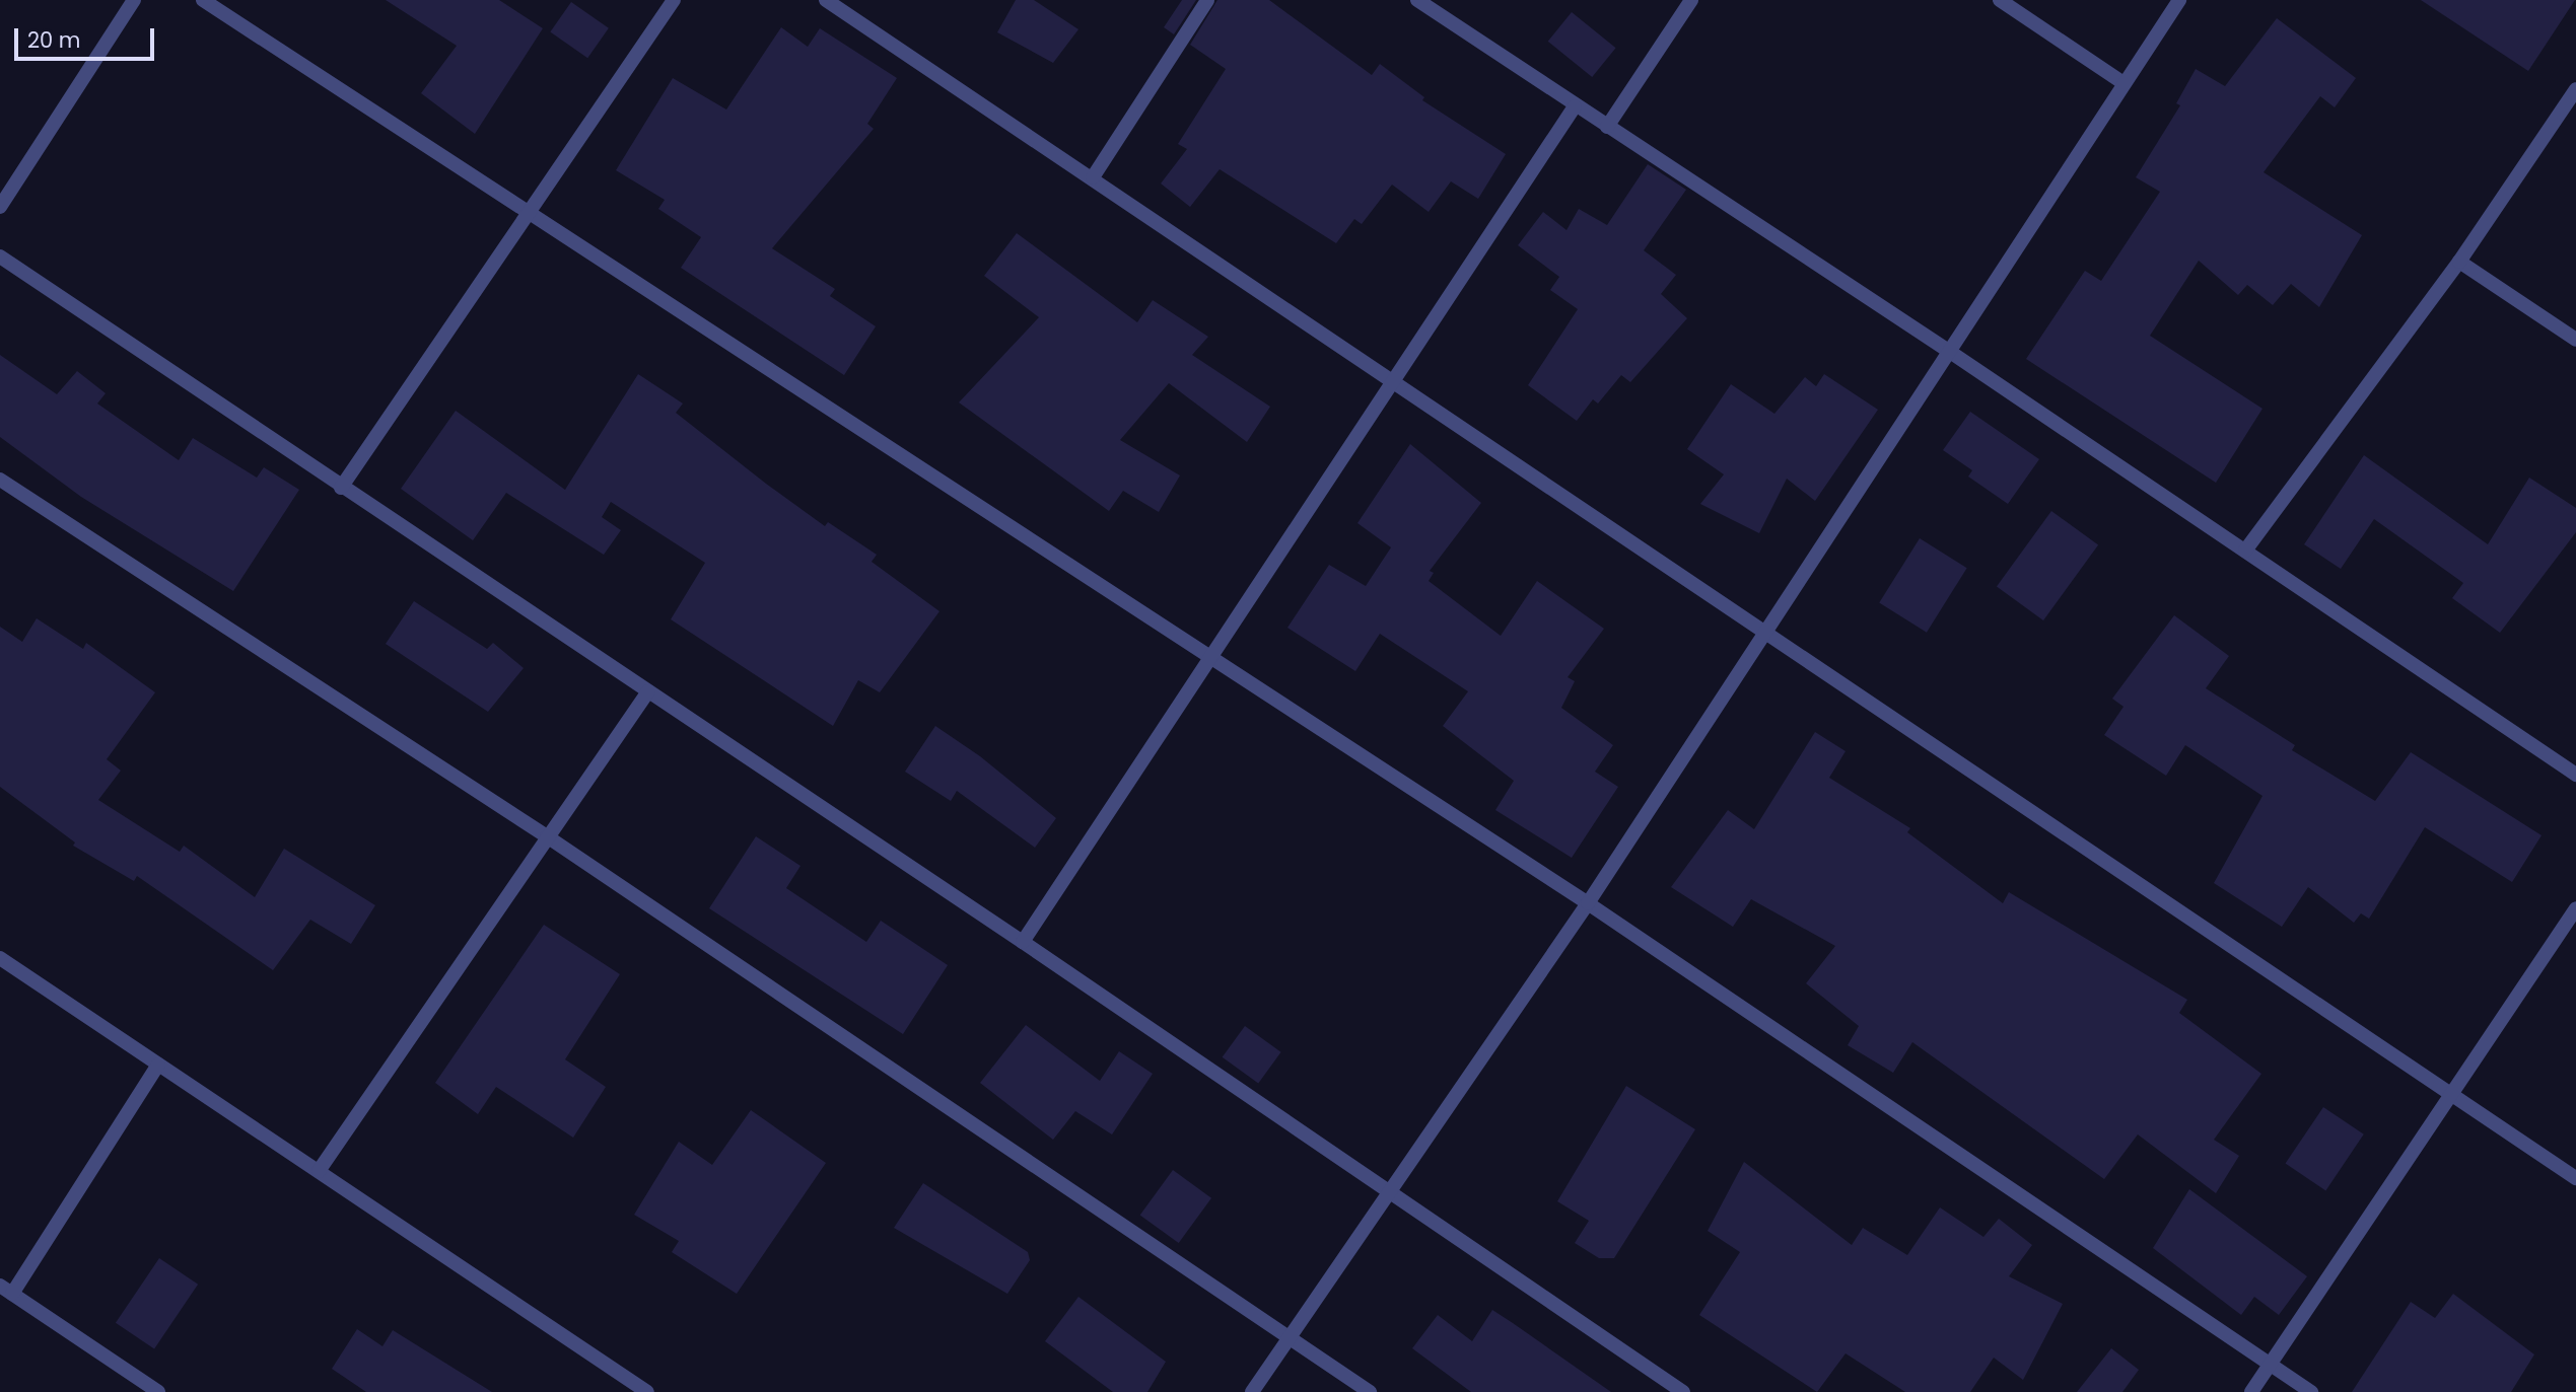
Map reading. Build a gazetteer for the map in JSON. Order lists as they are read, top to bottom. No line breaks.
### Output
{"scale_bar":"20 m"}
